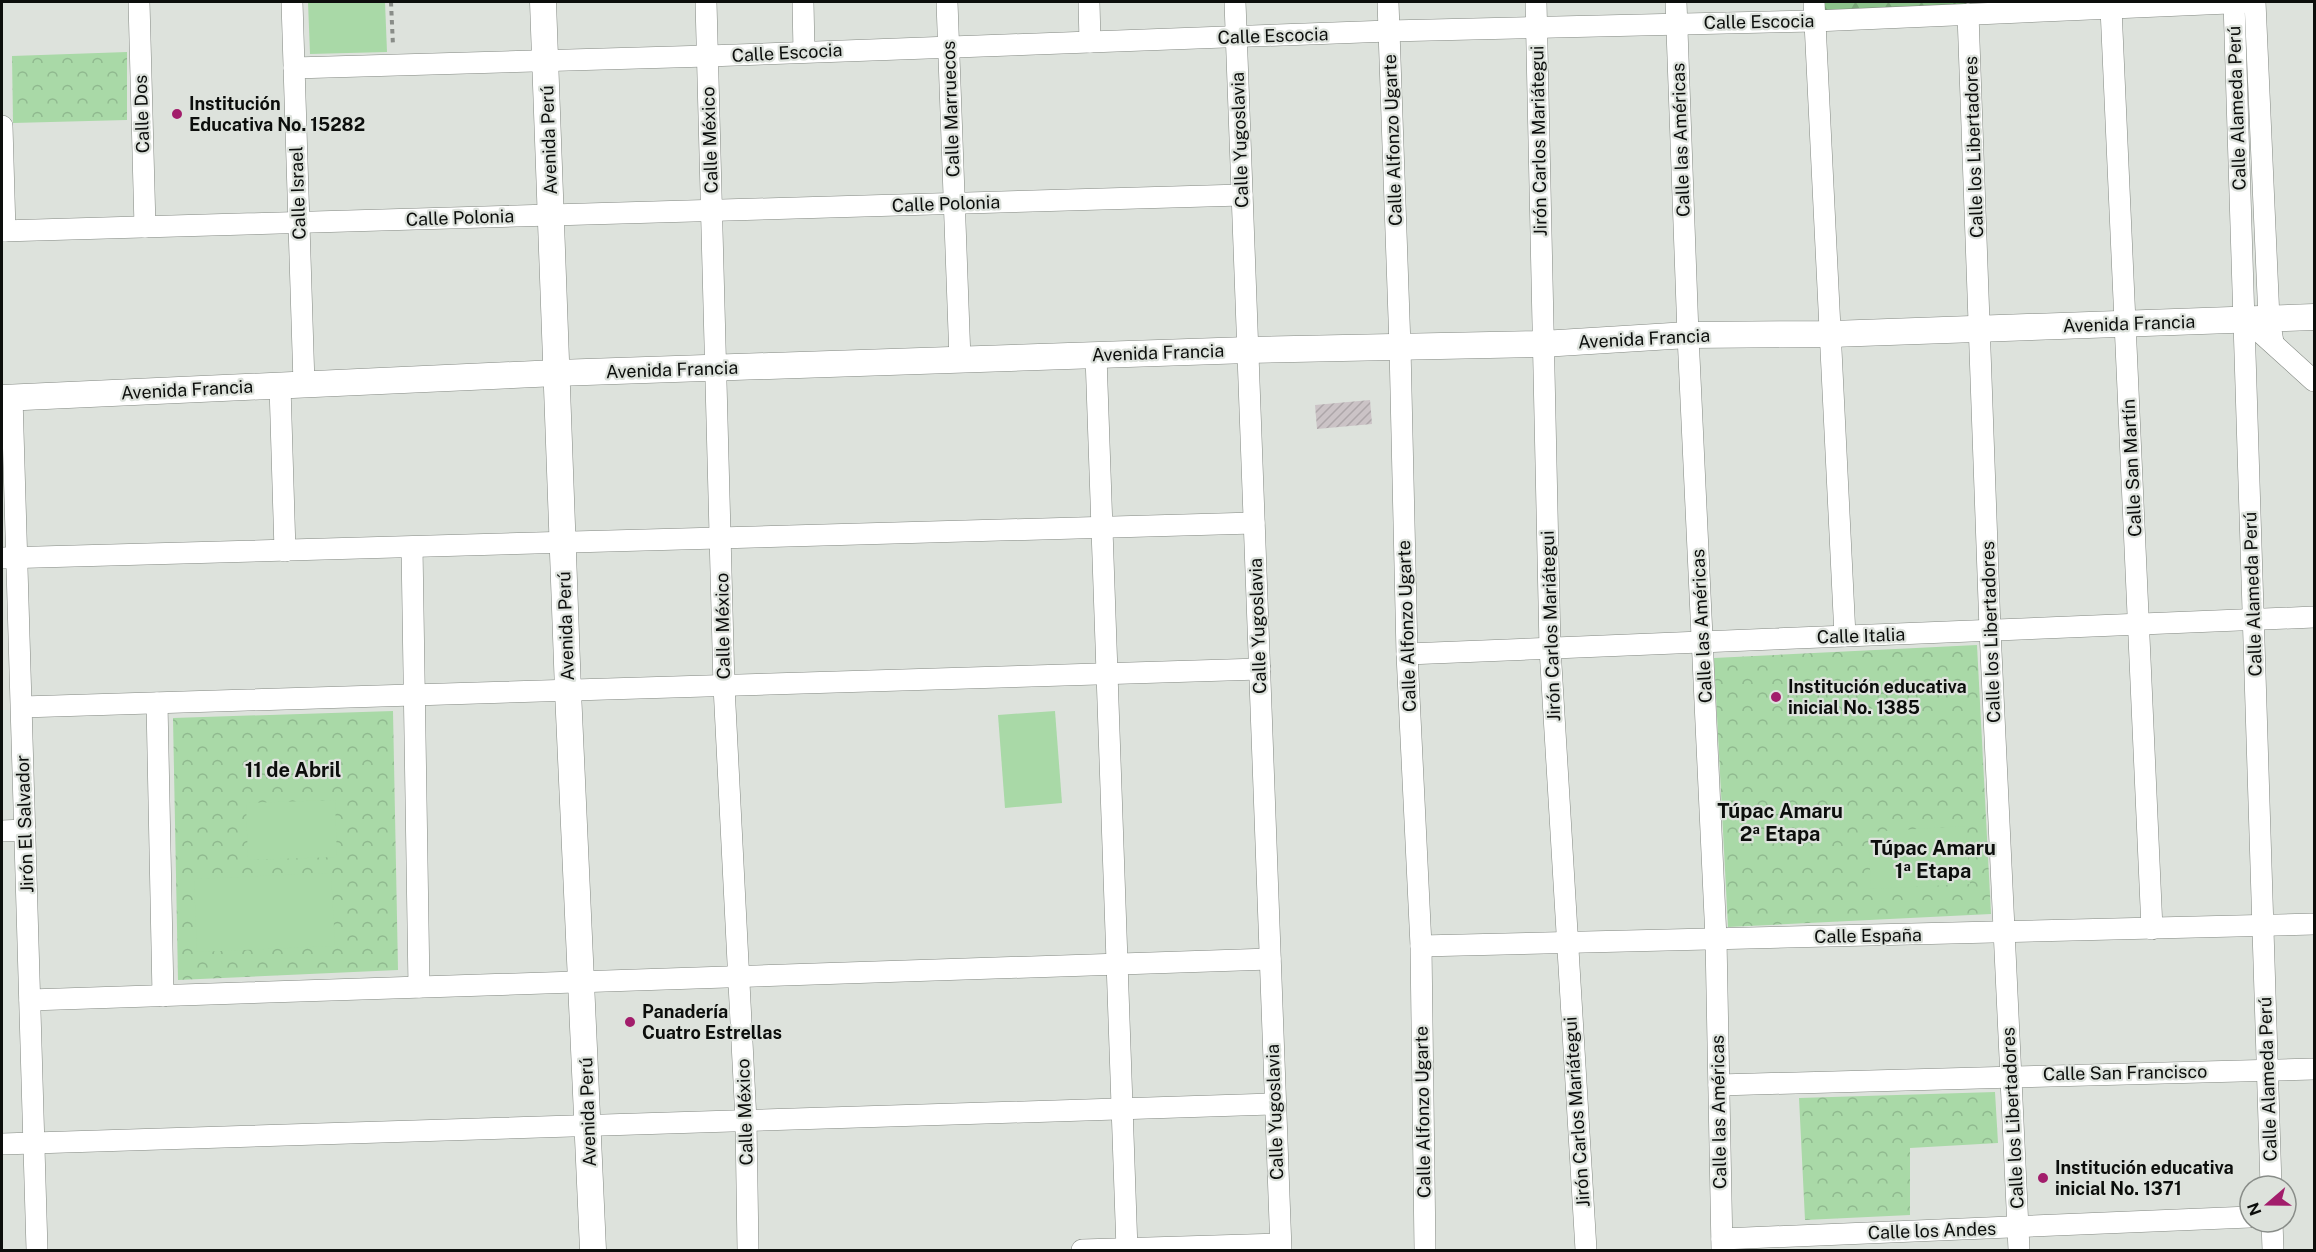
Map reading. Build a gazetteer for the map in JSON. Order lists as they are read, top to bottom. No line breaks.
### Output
{"streets":{"street":["Calle Escocia","Calle Alameda Perú","Calle Marruecos","Calle Dos","Avenida Perú","Calle México","Calle Yugoslavia","Calle Alfonzo Ugarte","Calle las Américas","Jirón Carlos Mariátegui","Calle los Libertadores","Calle Israel","Calle Polonia","Avenida Francia","Calle San Martín","Calle Italia","Jirón El Salvador","Calle España","Calle San Francisco","Calle los Andes"]},"crossings":[["Calle Escocia","Calle Alameda Perú"],["Calle Escocia","Calle Marruecos"],["Calle Escocia","Avenida Perú"],["Calle Escocia","Calle México"],["Calle Escocia","Calle Yugoslavia"],["Calle Escocia","Calle Alfonzo Ugarte"],["Calle Escocia","Calle las Américas"],["Calle Escocia","Jirón Carlos Mariátegui"],["Calle Escocia","Calle los Libertadores"],["Calle Escocia","Calle Israel"],["Calle Escocia","Calle San Martín"],["Calle Alameda Perú","Avenida Francia"],["Calle Alameda Perú","Calle Italia"],["Calle Alameda Perú","Calle España"],["Calle Alameda Perú","Calle San Francisco"],["Calle Marruecos","Calle Polonia"],["Calle Marruecos","Avenida Francia"],["Calle Dos","Calle Polonia"],["Avenida Perú","Calle Polonia"],["Avenida Perú","Avenida Francia"],["Calle México","Calle Polonia"],["Calle México","Avenida Francia"],["Calle Yugoslavia","Calle Polonia"],["Calle Yugoslavia","Avenida Francia"],["Calle Alfonzo Ugarte","Avenida Francia"],["Calle Alfonzo Ugarte","Calle Italia"],["Calle Alfonzo Ugarte","Calle España"],["Calle las Américas","Avenida Francia"],["Calle las Américas","Calle Italia"],["Calle las Américas","Calle España"],["Calle las Américas","Calle San Francisco"],["Calle las Américas","Calle los Andes"],["Jirón Carlos Mariátegui","Avenida Francia"],["Jirón Carlos Mariátegui","Calle Italia"],["Jirón Carlos Mariátegui","Calle España"],["Calle los Libertadores","Avenida Francia"],["Calle los Libertadores","Calle Italia"],["Calle los Libertadores","Calle España"],["Calle los Libertadores","Calle San Francisco"],["Calle los Libertadores","Calle los Andes"],["Calle Israel","Calle Polonia"],["Calle Israel","Avenida Francia"],["Avenida Francia","Calle San Martín"],["Avenida Francia","Jirón El Salvador"],["Calle San Martín","Calle Italia"],["Calle San Martín","Calle España"]],"districts":["11 de Abril","Túpac Amaru 2ª Etapa","Túpac Amaru 1ª Etapa"],"places":["Institución Educativa No. 15282","Institución educativa inicial No. 1385","Panadería Cuatro Estrellas","Institución educativa inicial No. 1371"],"north":"left"}
